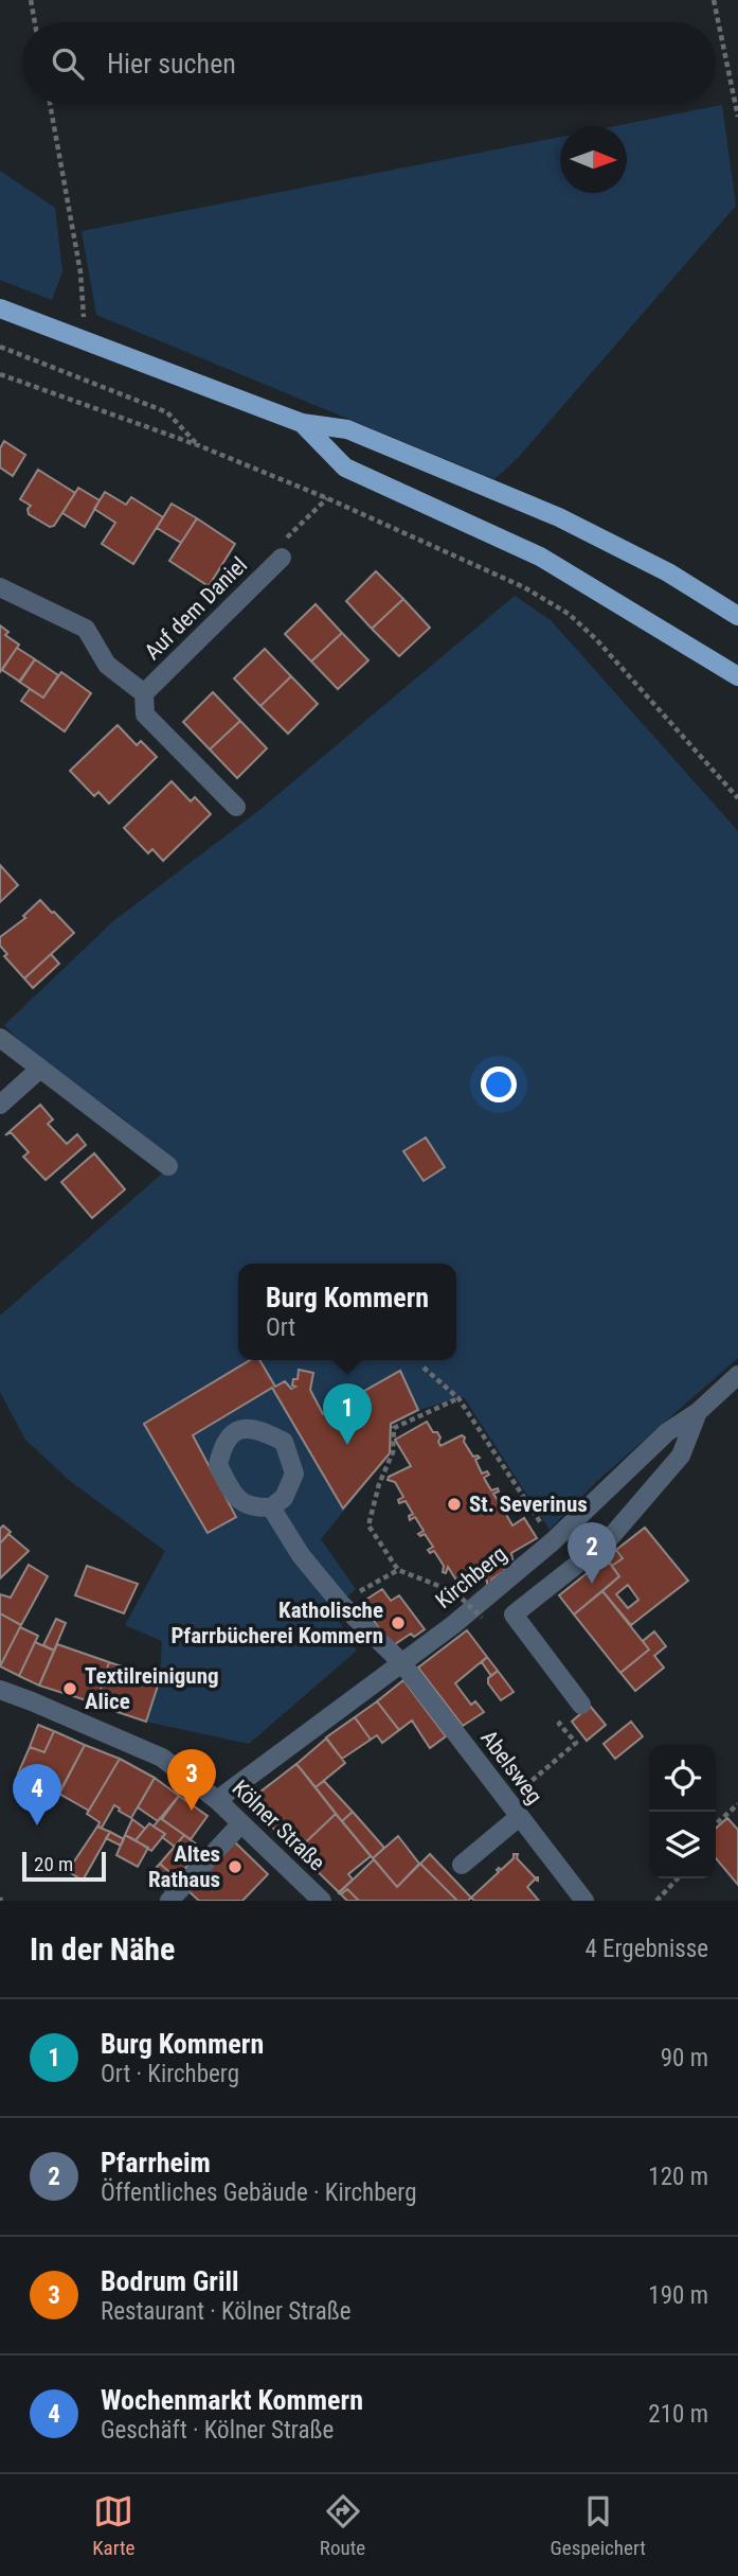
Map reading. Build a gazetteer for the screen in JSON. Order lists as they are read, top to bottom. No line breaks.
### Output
{"streets":{"street":["Auf dem Daniel","Kirchberg","Abelsweg","Kölner Straße"]},"crossings":[["Kirchberg","Abelsweg"],["Kirchberg","Kölner Straße"]],"places":["St. Severinus","Katholische Pfarrbücherei Kommern","Textilreinigung Alice","Altes Rathaus"],"scale_bar":"20 m","north":"right","page":{"search":"Hier suchen","popup":["Burg Kommern","Ort"],"pins":["1","2","3","4"],"scale":"20 m","heading":["In der Nähe","4 Ergebnisse"],"list":[{"mark":"1","name":"Burg Kommern","note":"Ort · Kirchberg","value":"90 m"},{"mark":"2","name":"Pfarrheim","note":"Öffentliches Gebäude · Kirchberg","value":"120 m"},{"mark":"3","name":"Bodrum Grill","note":"Restaurant · Kölner Straße","value":"190 m"},{"mark":"4","name":"Wochenmarkt Kommern","note":"Geschäft · Kölner Straße","value":"210 m"}],"nav":["Karte","Route","Gespeichert"]}}
